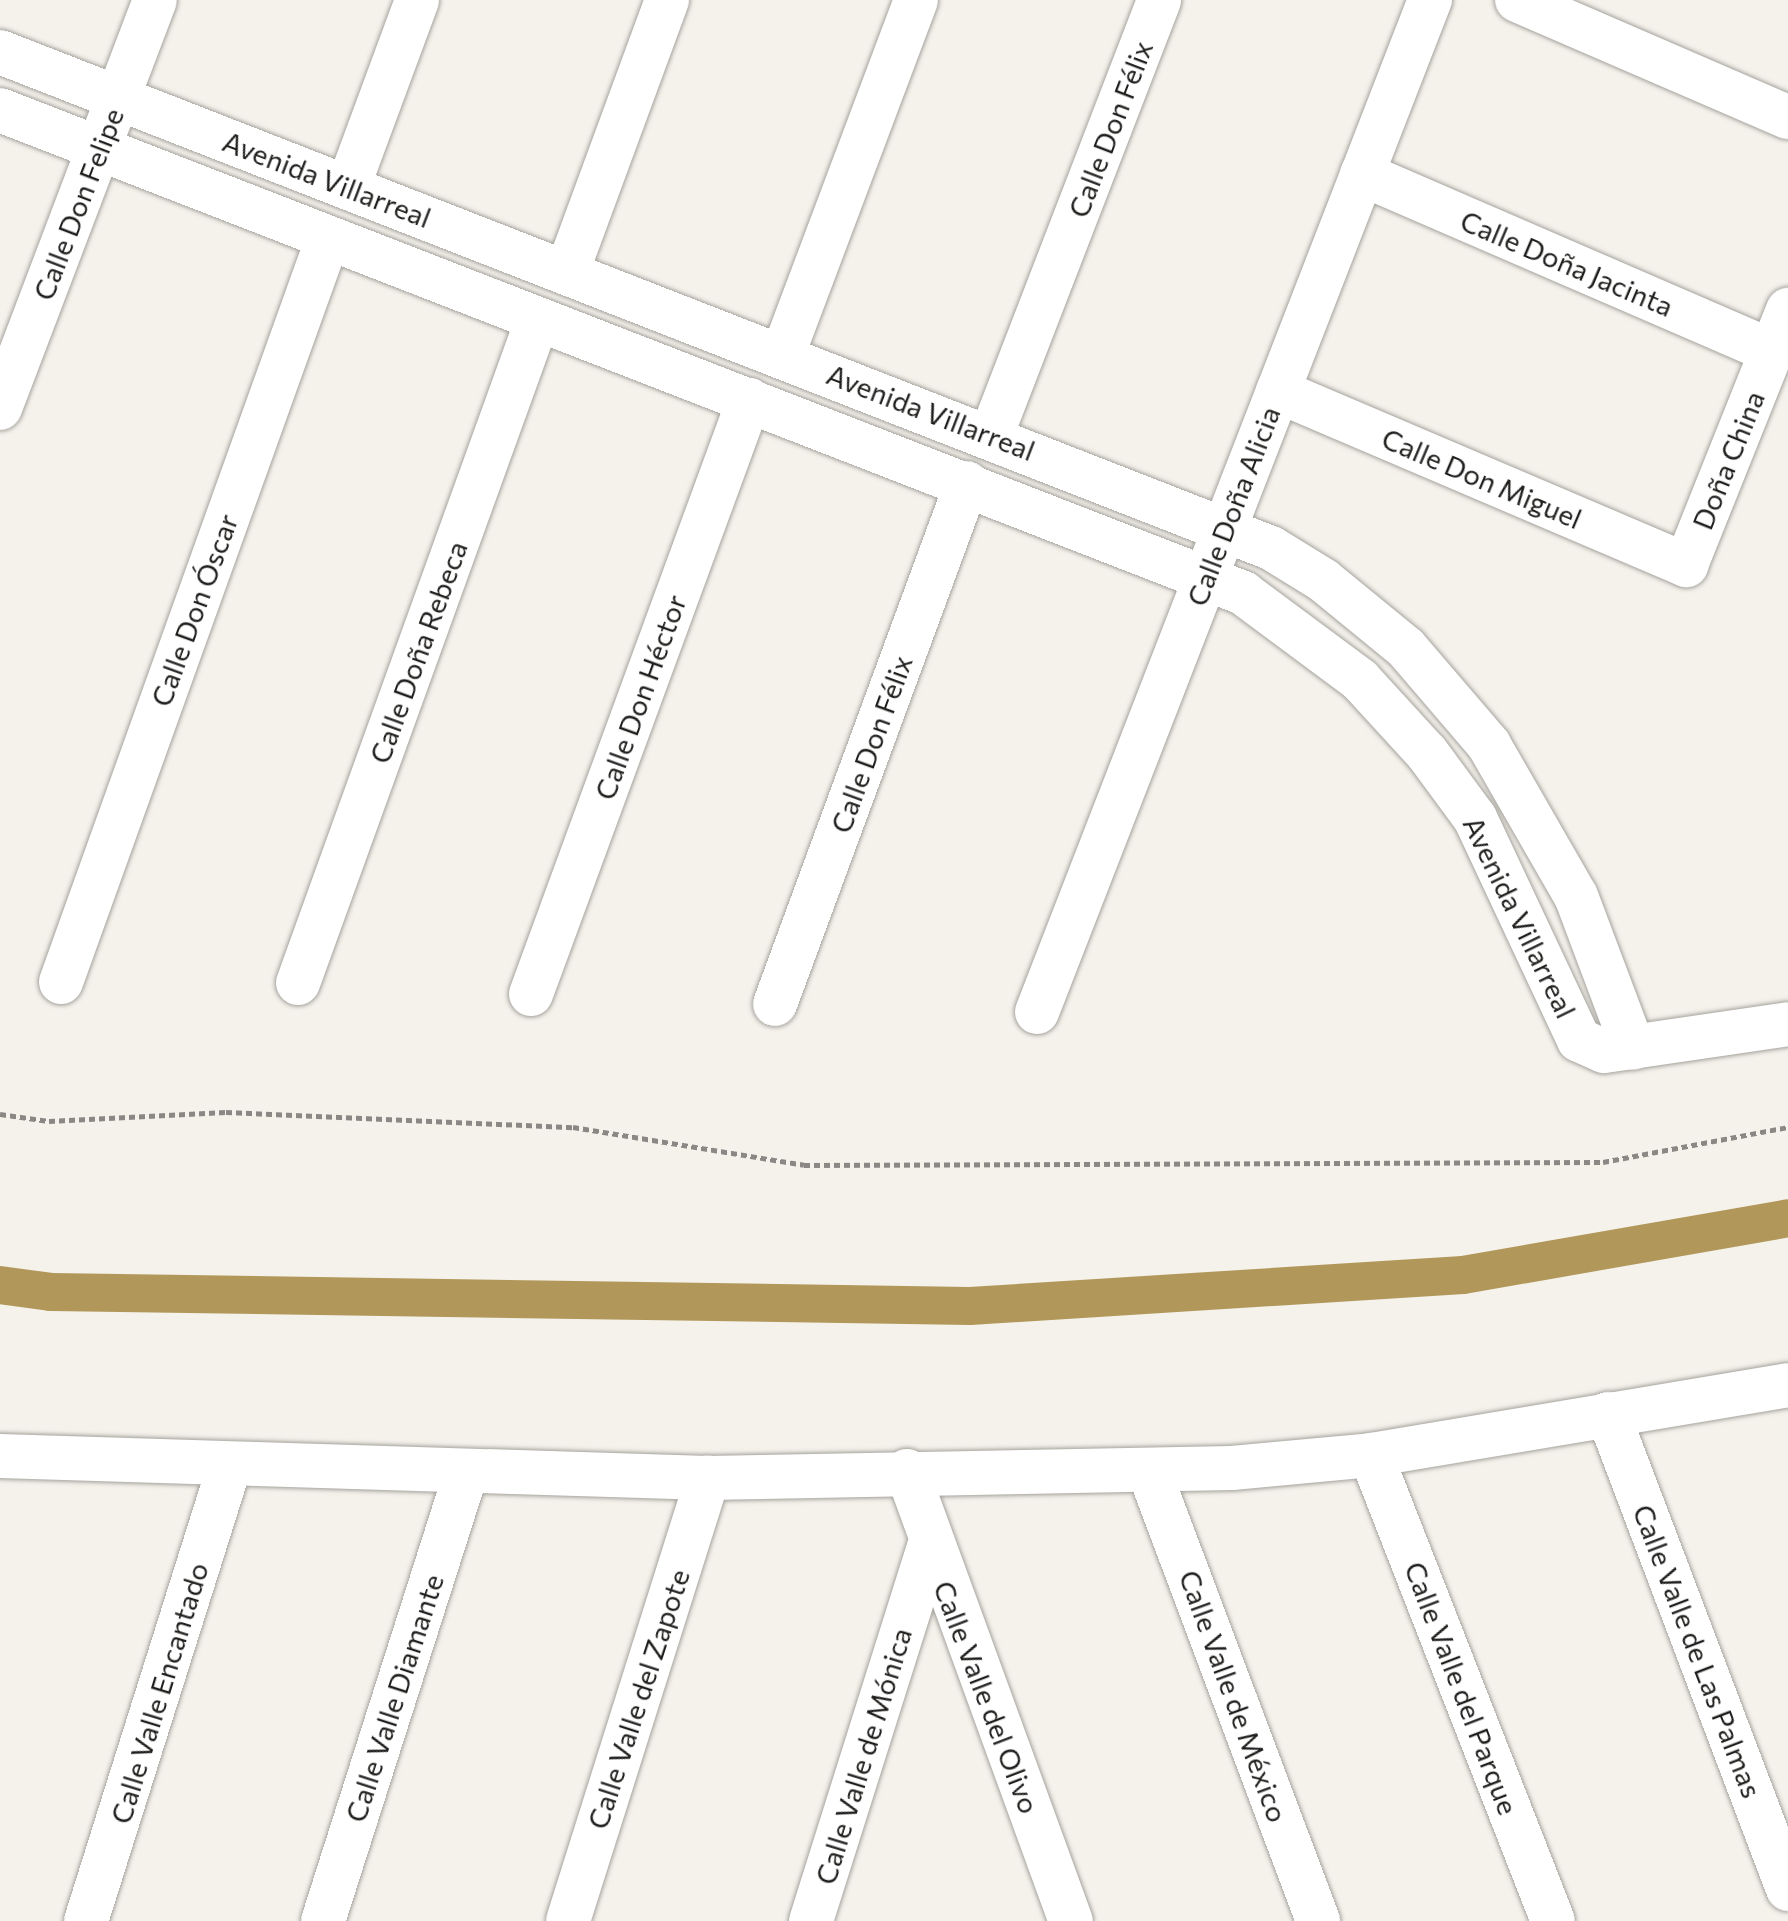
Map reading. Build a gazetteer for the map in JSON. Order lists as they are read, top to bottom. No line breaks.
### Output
{"streets":{"street":["Calle Don Félix","Avenida Villarreal","Calle Don Felipe","Calle Doña Jacinta","Doña China","Calle Don Miguel","Calle Doña Alicia","Calle Don Óscar","Calle Doña Rebeca","Calle Don Héctor","Calle Valle de Las Palmas","Calle Valle del Parque","Calle Valle Encantado","Calle Valle de México","Calle Valle del Olivo","Calle Valle Diamante","Calle Valle del Zapote","Calle Valle de Mónica"]},"crossings":[["Calle Don Félix","Avenida Villarreal"],["Avenida Villarreal","Calle Don Felipe"],["Avenida Villarreal","Calle Doña Alicia"],["Avenida Villarreal","Calle Don Óscar"],["Avenida Villarreal","Calle Doña Rebeca"],["Avenida Villarreal","Calle Don Héctor"],["Calle Doña Jacinta","Doña China"],["Calle Doña Jacinta","Calle Doña Alicia"],["Doña China","Calle Don Miguel"],["Calle Don Miguel","Calle Doña Alicia"],["Calle Valle del Olivo","Calle Valle de Mónica"]]}
